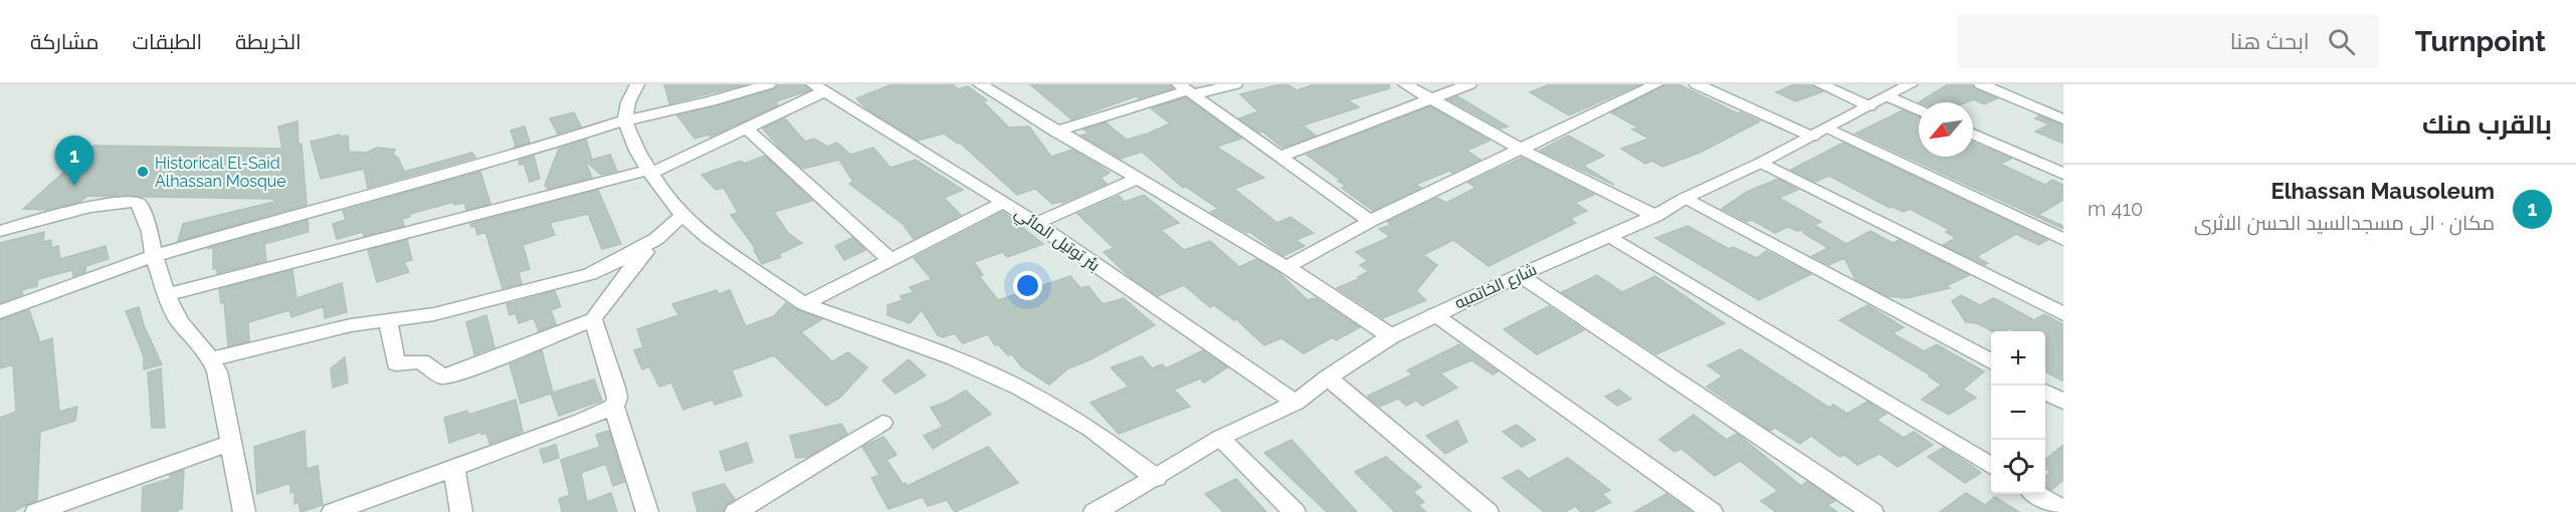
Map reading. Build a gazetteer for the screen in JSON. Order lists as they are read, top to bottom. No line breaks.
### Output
{"streets":{"street":["بئر توتيل المائي","شارع الخاتميه"]},"crossings":[["بئر توتيل المائي","شارع الخاتميه"]],"places":["Historical El-Said Alhassan Mosque"],"north":"bottom left","page":{"header":"Turnpoint","search":"ابحث هنا","nav":["الخريطة","الطبقات","مشاركة"],"heading":"بالقرب منك","pins":"1","list":[{"mark":"1","name":"Elhassan Mausoleum","note":"مكان · الى مسجدالسيد الحسن الاثرى","value":"410 m"}],"map_buttons":["+","−"]}}
